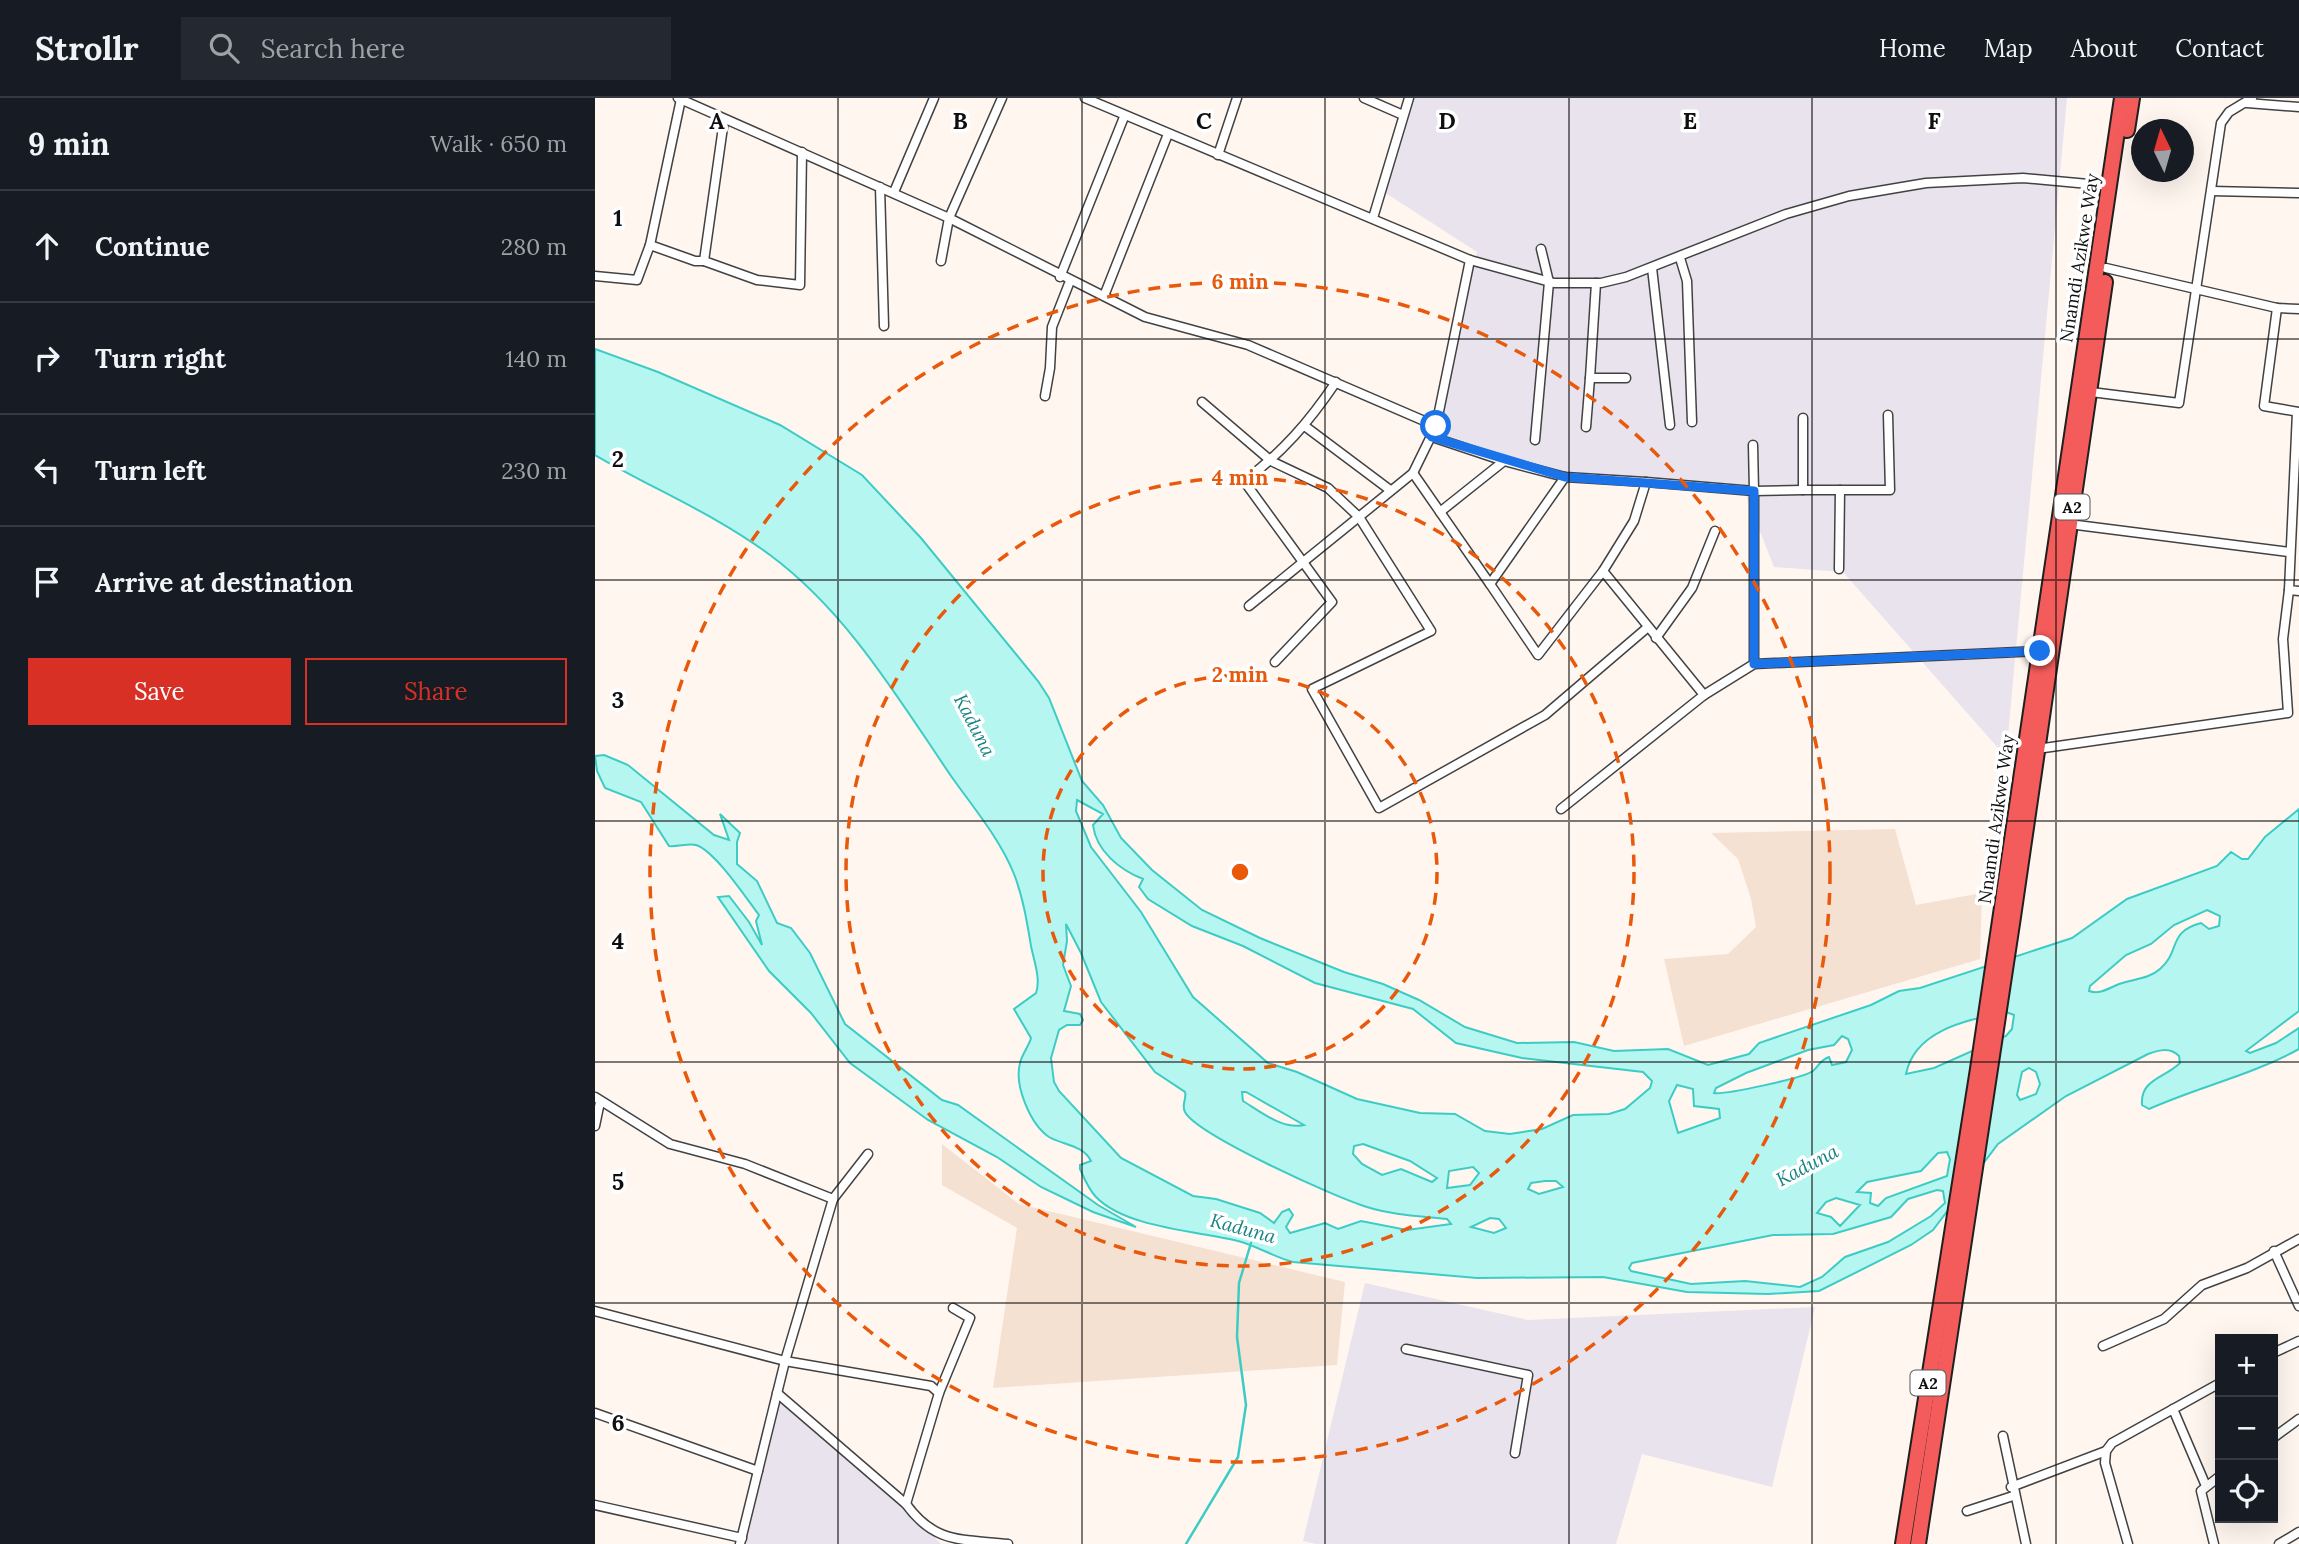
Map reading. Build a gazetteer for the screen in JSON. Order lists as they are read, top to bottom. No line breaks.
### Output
{"streets":{"highway":["Nnamdi Azikwe Way","A2"]},"water":["Kaduna"],"north":"top","page":{"header":"Strollr","search":"Search here","nav":["Home","Map","About","Contact"],"heading":["9 min","Walk · 650 m"],"list":[["Continue","280 m"],["Turn right","140 m"],["Turn left","230 m"],"Arrive at destination"],"buttons":["Save","Share"],"map_buttons":["+","−"]},"grid":{"columns":["A","B","C","D","E","F"],"rows":["1","2","3","4","5","6"]},"rings":["6 min","4 min","2 min"]}
